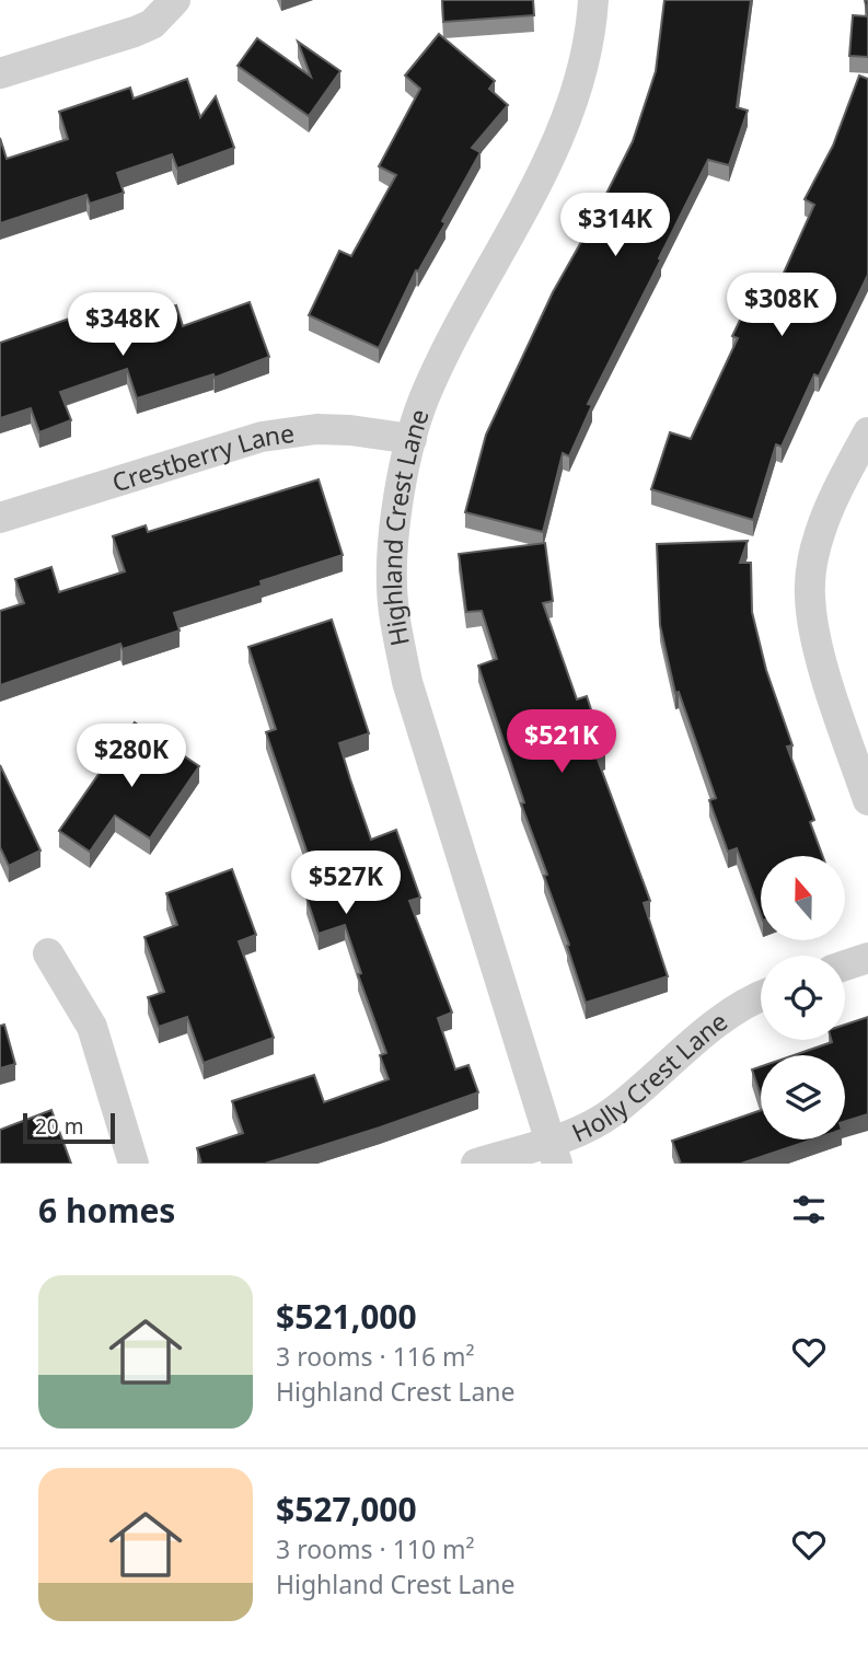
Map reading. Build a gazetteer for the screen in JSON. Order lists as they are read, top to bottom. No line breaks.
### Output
{"streets":{"street":["Crestberry Lane","Highland Crest Lane","Holly Crest Lane"]},"crossings":[["Crestberry Lane","Highland Crest Lane"],["Highland Crest Lane","Holly Crest Lane"]],"scale_bar":"20 m","north":"top","page":{"price":["$314K","$308K","$348K","$521K","$280K","$527K"],"scale":"20 m","heading":"6 homes","list":[{"name":"$521,000","note":"3 rooms · 116 m² · Highland Crest Lane"},{"name":"$527,000","note":"3 rooms · 110 m² · Highland Crest Lane"}]}}
